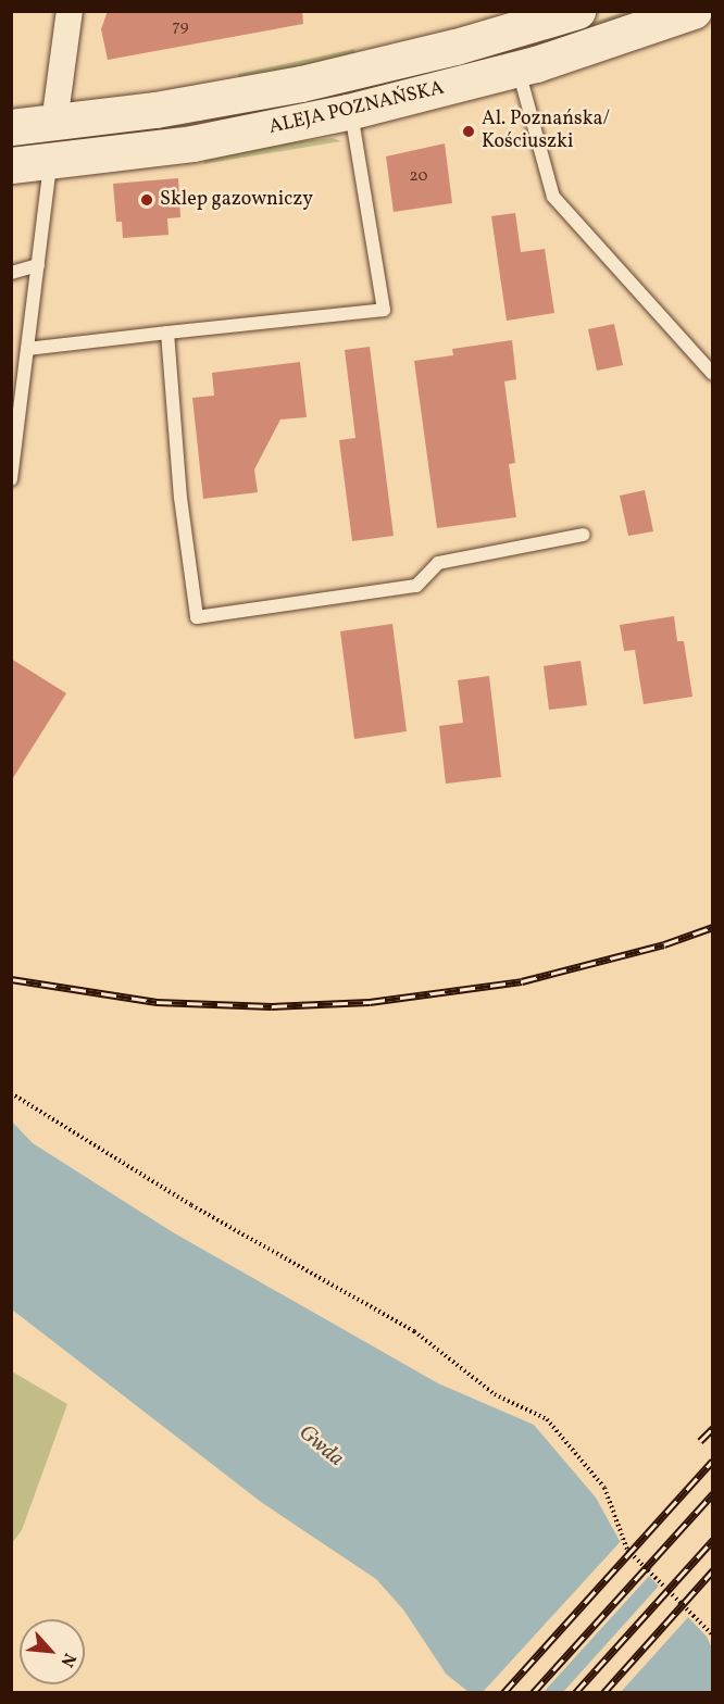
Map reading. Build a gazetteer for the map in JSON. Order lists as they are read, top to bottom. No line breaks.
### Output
{"streets":{"main road":["ALEJA POZNAŃSKA"]},"water":["Gwda"],"places":["Al. Poznańska/ Kościuszki","Sklep gazowniczy"],"house_numbers":["79","20"],"north":"bottom right"}
